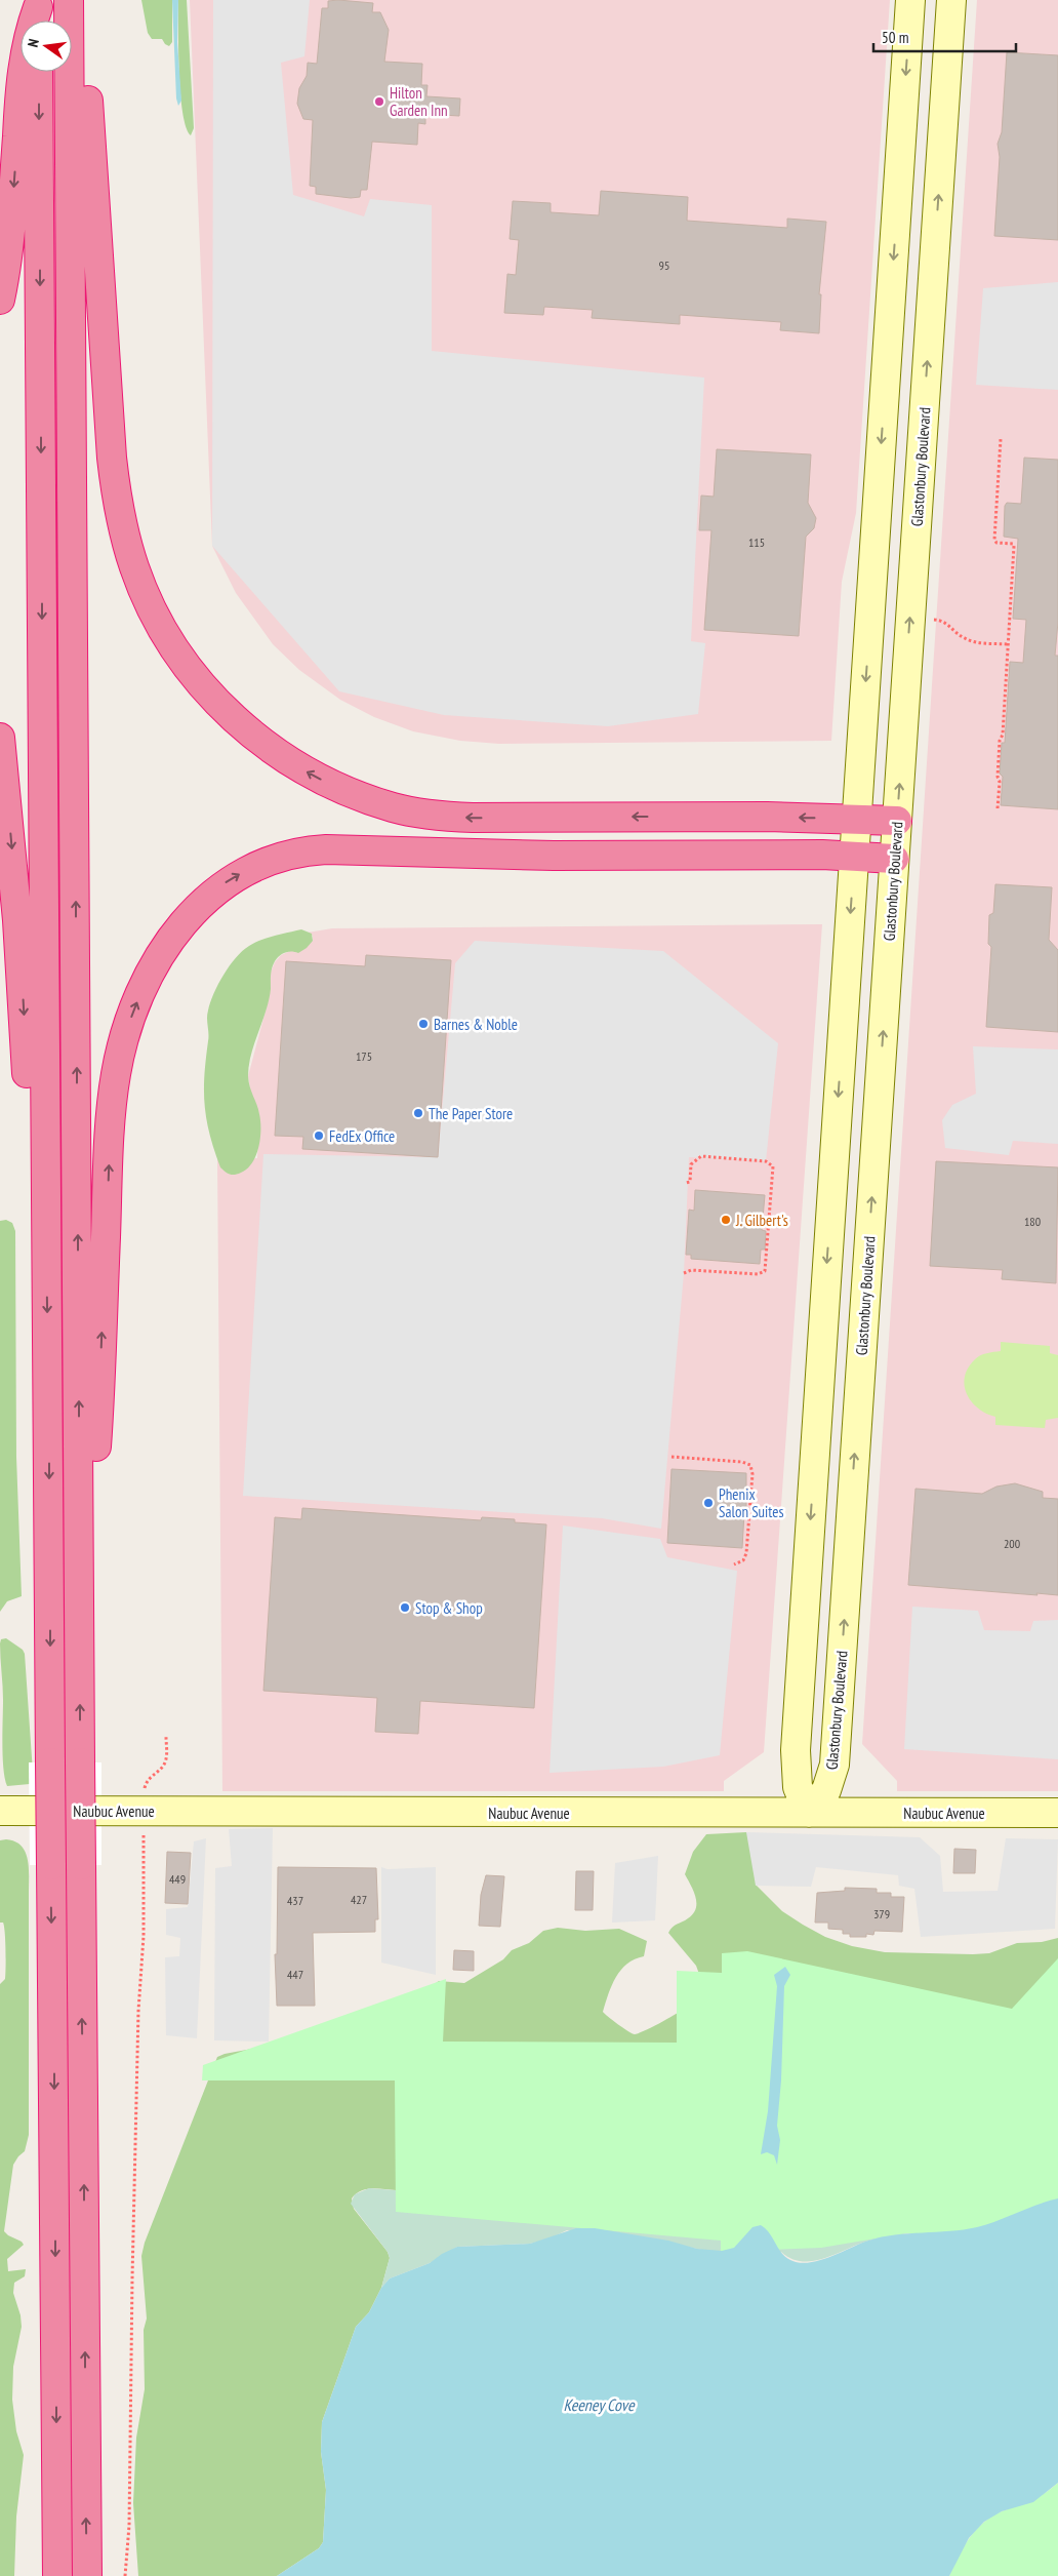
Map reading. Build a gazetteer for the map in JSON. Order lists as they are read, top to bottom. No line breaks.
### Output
{"streets":{"main road":["Glastonbury Boulevard","Naubuc Avenue"]},"crossings":[["Glastonbury Boulevard","Naubuc Avenue"]],"water":["Keeney Cove"],"places":["Hilton Garden Inn","Barnes & Noble","The Paper Store","FedEx Office","J. Gilbert's","Phenix Salon Suites","Stop & Shop"],"house_numbers":["95","115","175","180","200","449","427","437","379","447"],"scale_bar":"50 m","north":"left"}
